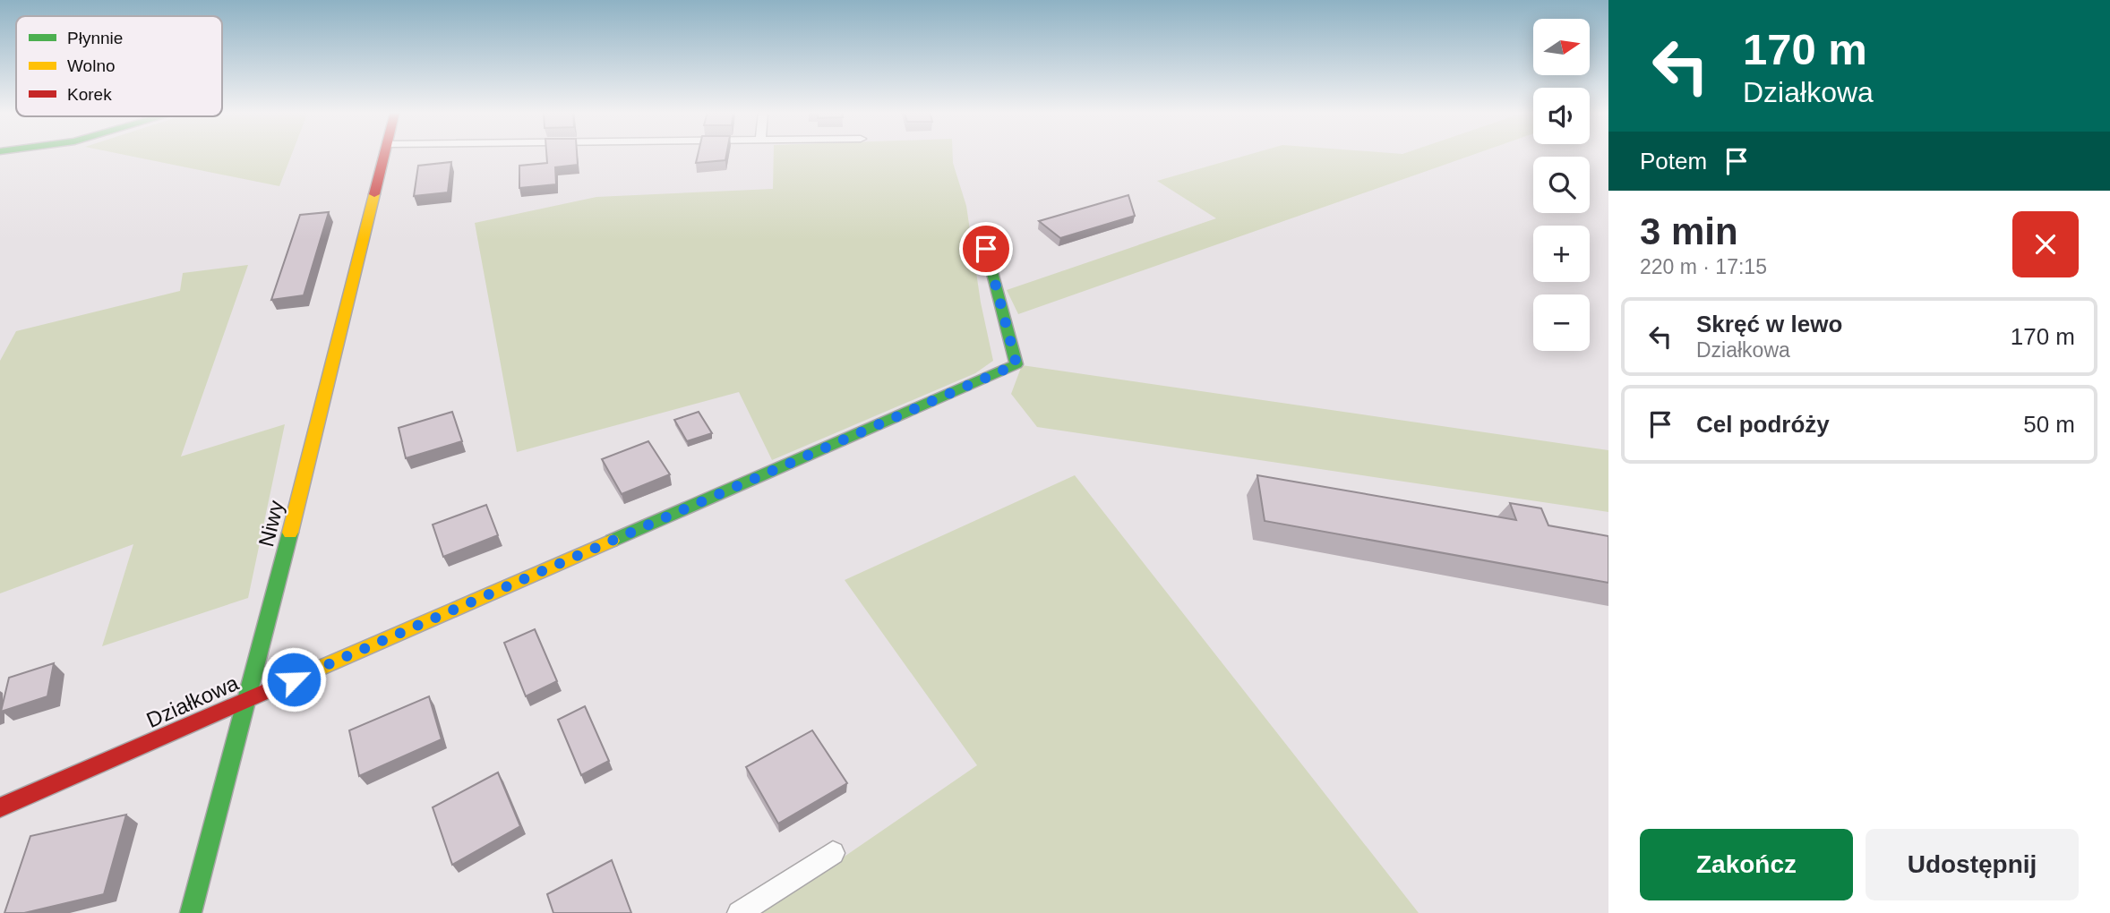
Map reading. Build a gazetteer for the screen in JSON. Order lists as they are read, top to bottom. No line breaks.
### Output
{"streets":{"street":["Niwy","Działkowa"]},"crossings":[["Niwy","Działkowa"]],"legend":["Płynnie","Wolno","Korek"],"north":"right","page":{"turn":["170 m","Działkowa"],"map_buttons":["+","−"],"then":"Potem","heading":["3 min","220 m · 17:15"],"list":[{"name":"Skręć w lewo","note":"Działkowa","value":"170 m"},{"name":"Cel podróży","value":"50 m"}],"buttons":["Zakończ","Udostępnij"]}}
